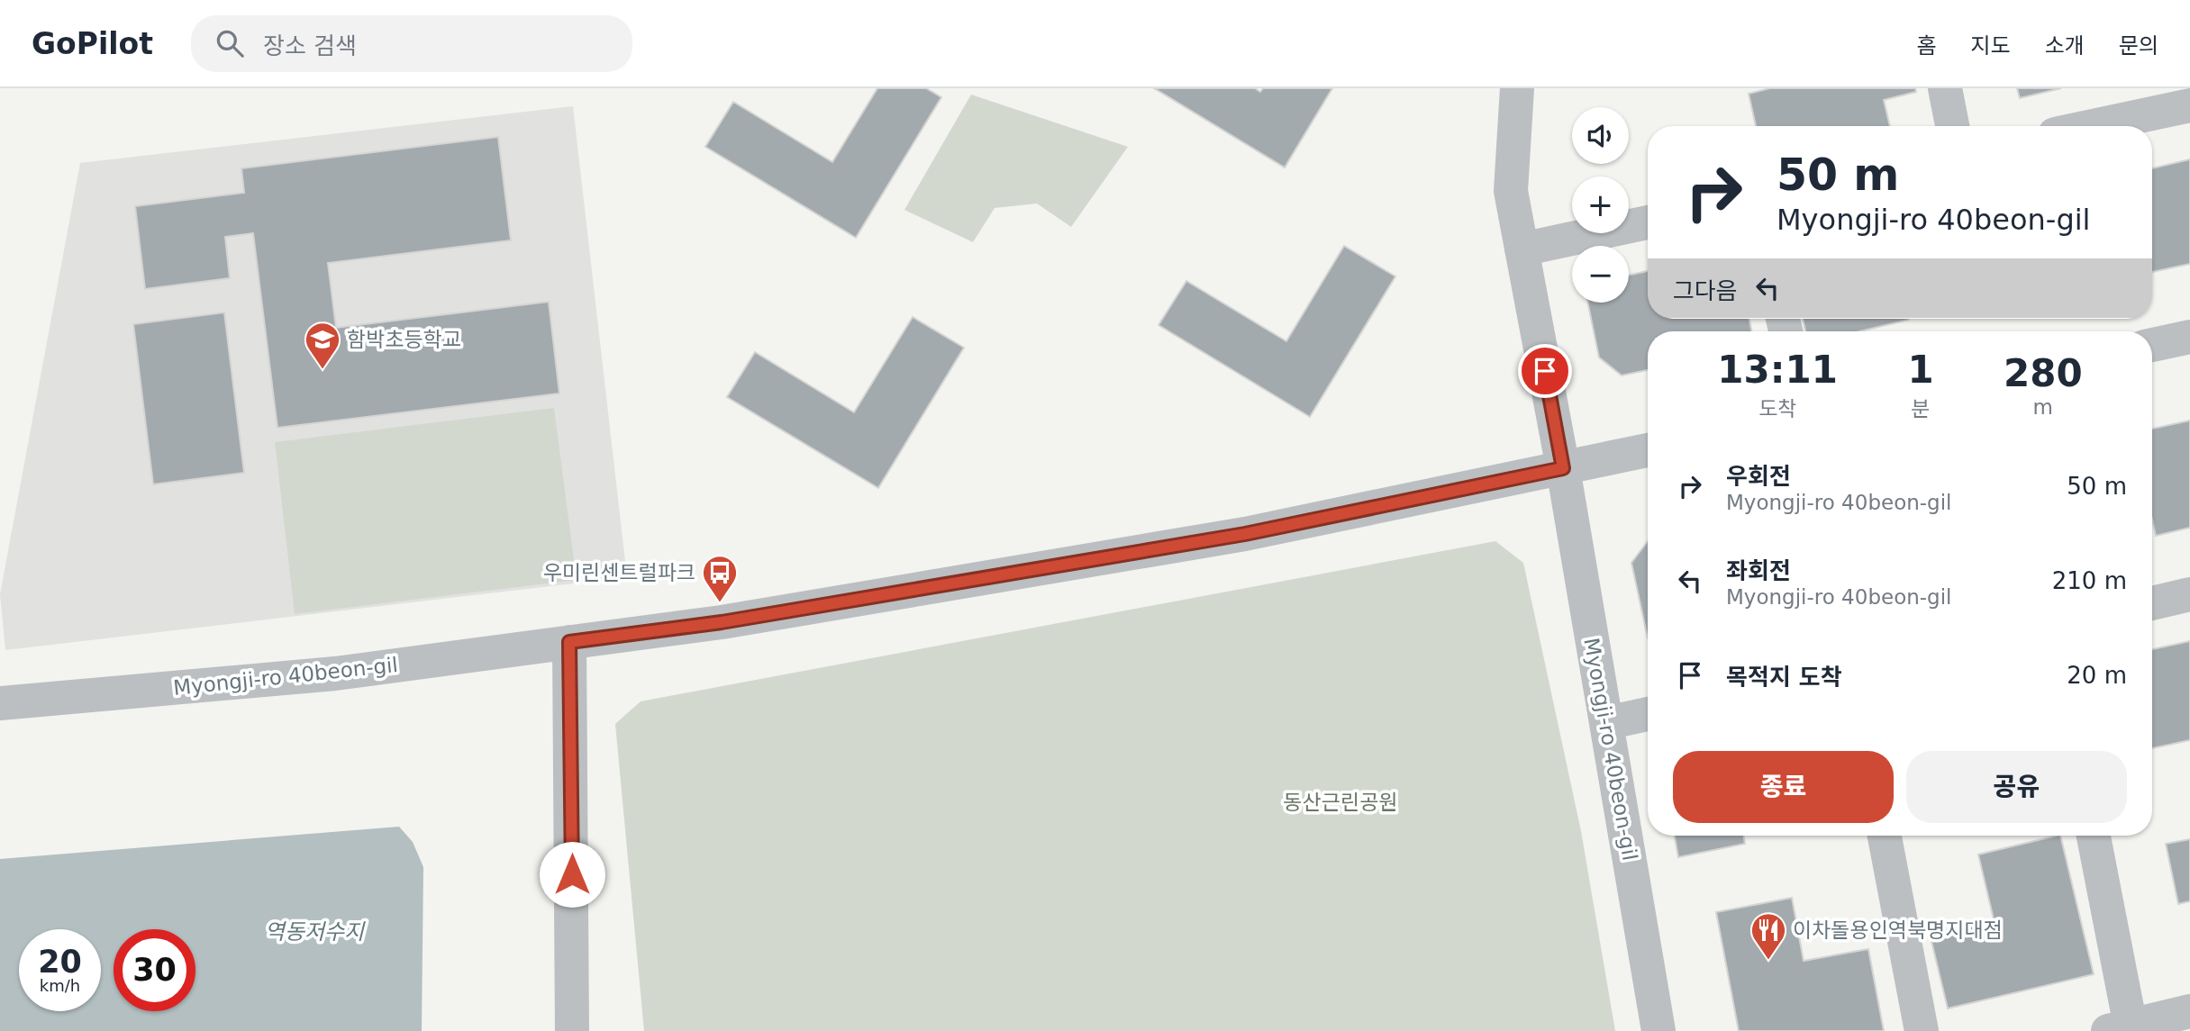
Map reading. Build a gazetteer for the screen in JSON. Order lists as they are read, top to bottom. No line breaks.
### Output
{"streets":{"street":["Myongji-ro 40beon-gil"]},"water":["역동저수지"],"parks":["동산근린공원"],"places":{"school or university":["함박초등학교"],"bus stop":["우미린센트럴파크"],"restaurant":["이차돌용인역북명지대점"]},"page":{"header":"GoPilot","search":"장소 검색","nav":["홈","지도","소개","문의"],"map_buttons":["+","−"],"turn":["50 m","Myongji-ro 40beon-gil"],"then":"그다음","eta":["13:11","도착","1","분","280","m"],"list":[{"name":"우회전","note":"Myongji-ro 40beon-gil","value":"50 m"},{"name":"좌회전","note":"Myongji-ro 40beon-gil","value":"210 m"},{"name":"목적지 도착","value":"20 m"}],"buttons":["종료","공유"],"speed":"20 km/h","limit":"30"}}
